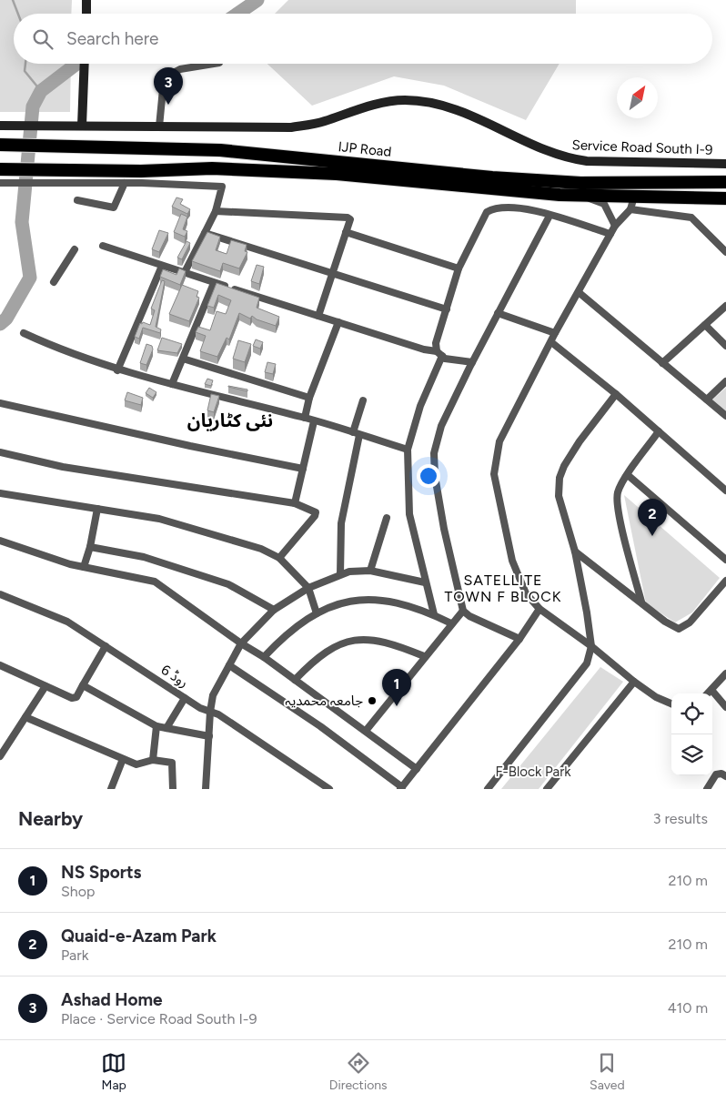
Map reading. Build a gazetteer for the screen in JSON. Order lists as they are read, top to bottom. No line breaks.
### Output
{"streets":{"highway":["IJP Road"],"street":["Service Road South I-9","روڈ 6"]},"districts":["نئی کٹاریان","SATELLITE TOWN F BLOCK"],"parks":["F-Block Park"],"places":["جامعہ محمدیہ"],"north":"top right","page":{"search":"Search here","pins":["3","2","1"],"heading":["Nearby","3 results"],"list":[{"mark":"1","name":"NS Sports","note":"Shop","value":"210 m"},{"mark":"2","name":"Quaid-e-Azam Park","note":"Park","value":"210 m"},{"mark":"3","name":"Ashad Home","note":"Place · Service Road South I-9","value":"410 m"}],"nav":["Map","Directions","Saved"]}}
